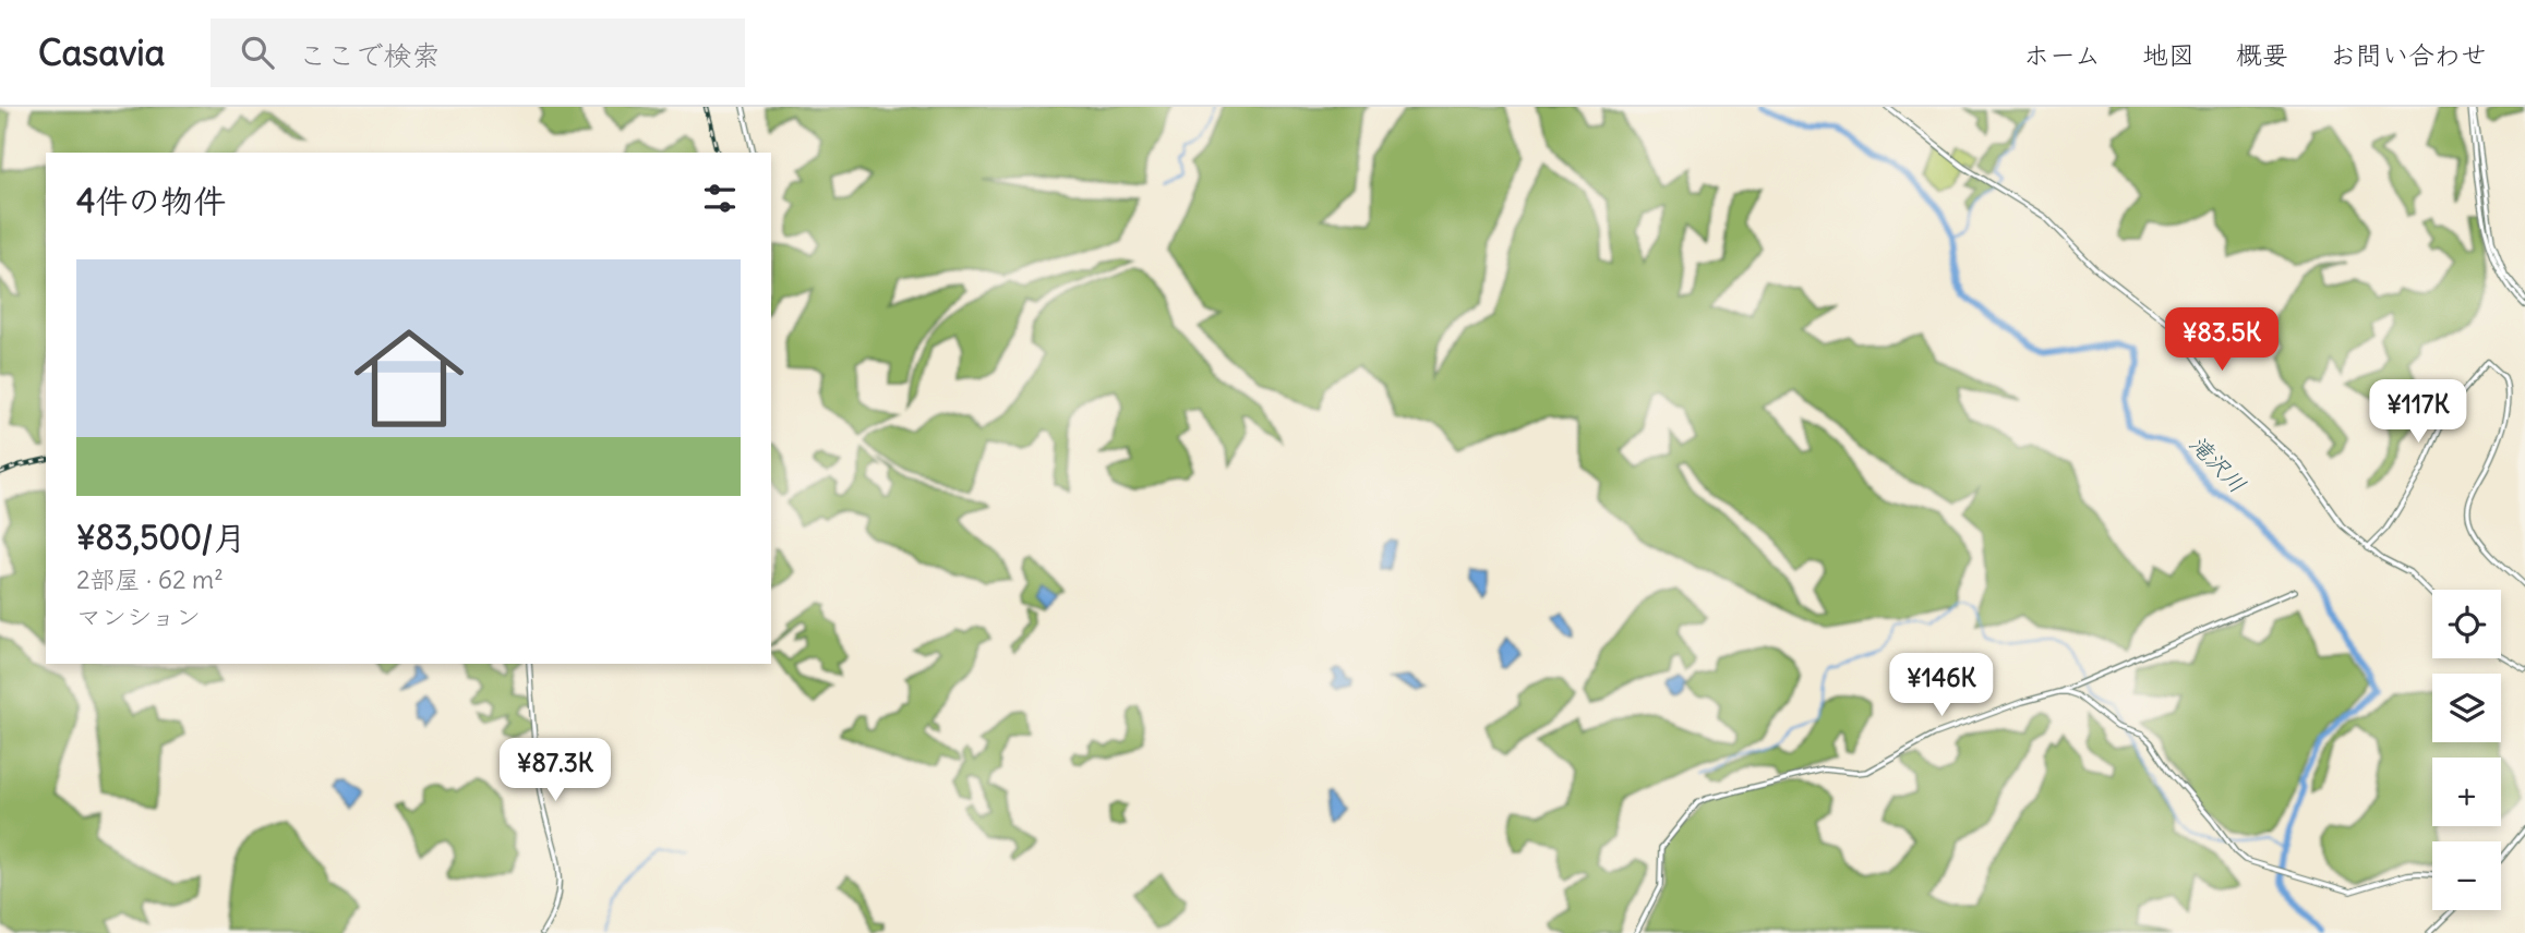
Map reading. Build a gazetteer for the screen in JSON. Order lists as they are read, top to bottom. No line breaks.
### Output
{"water":["滝沢川"],"page":{"header":"Casavia","search":"ここで検索","nav":["ホーム","地図","概要","お問い合わせ"],"heading":"4件の物件","list":[{"name":"¥83,500/月","note":"2部屋 · 62 m² · マンション"}],"price":["¥83.5K","¥117K","¥146K","¥87.3K"],"map_buttons":["+","−"]}}
